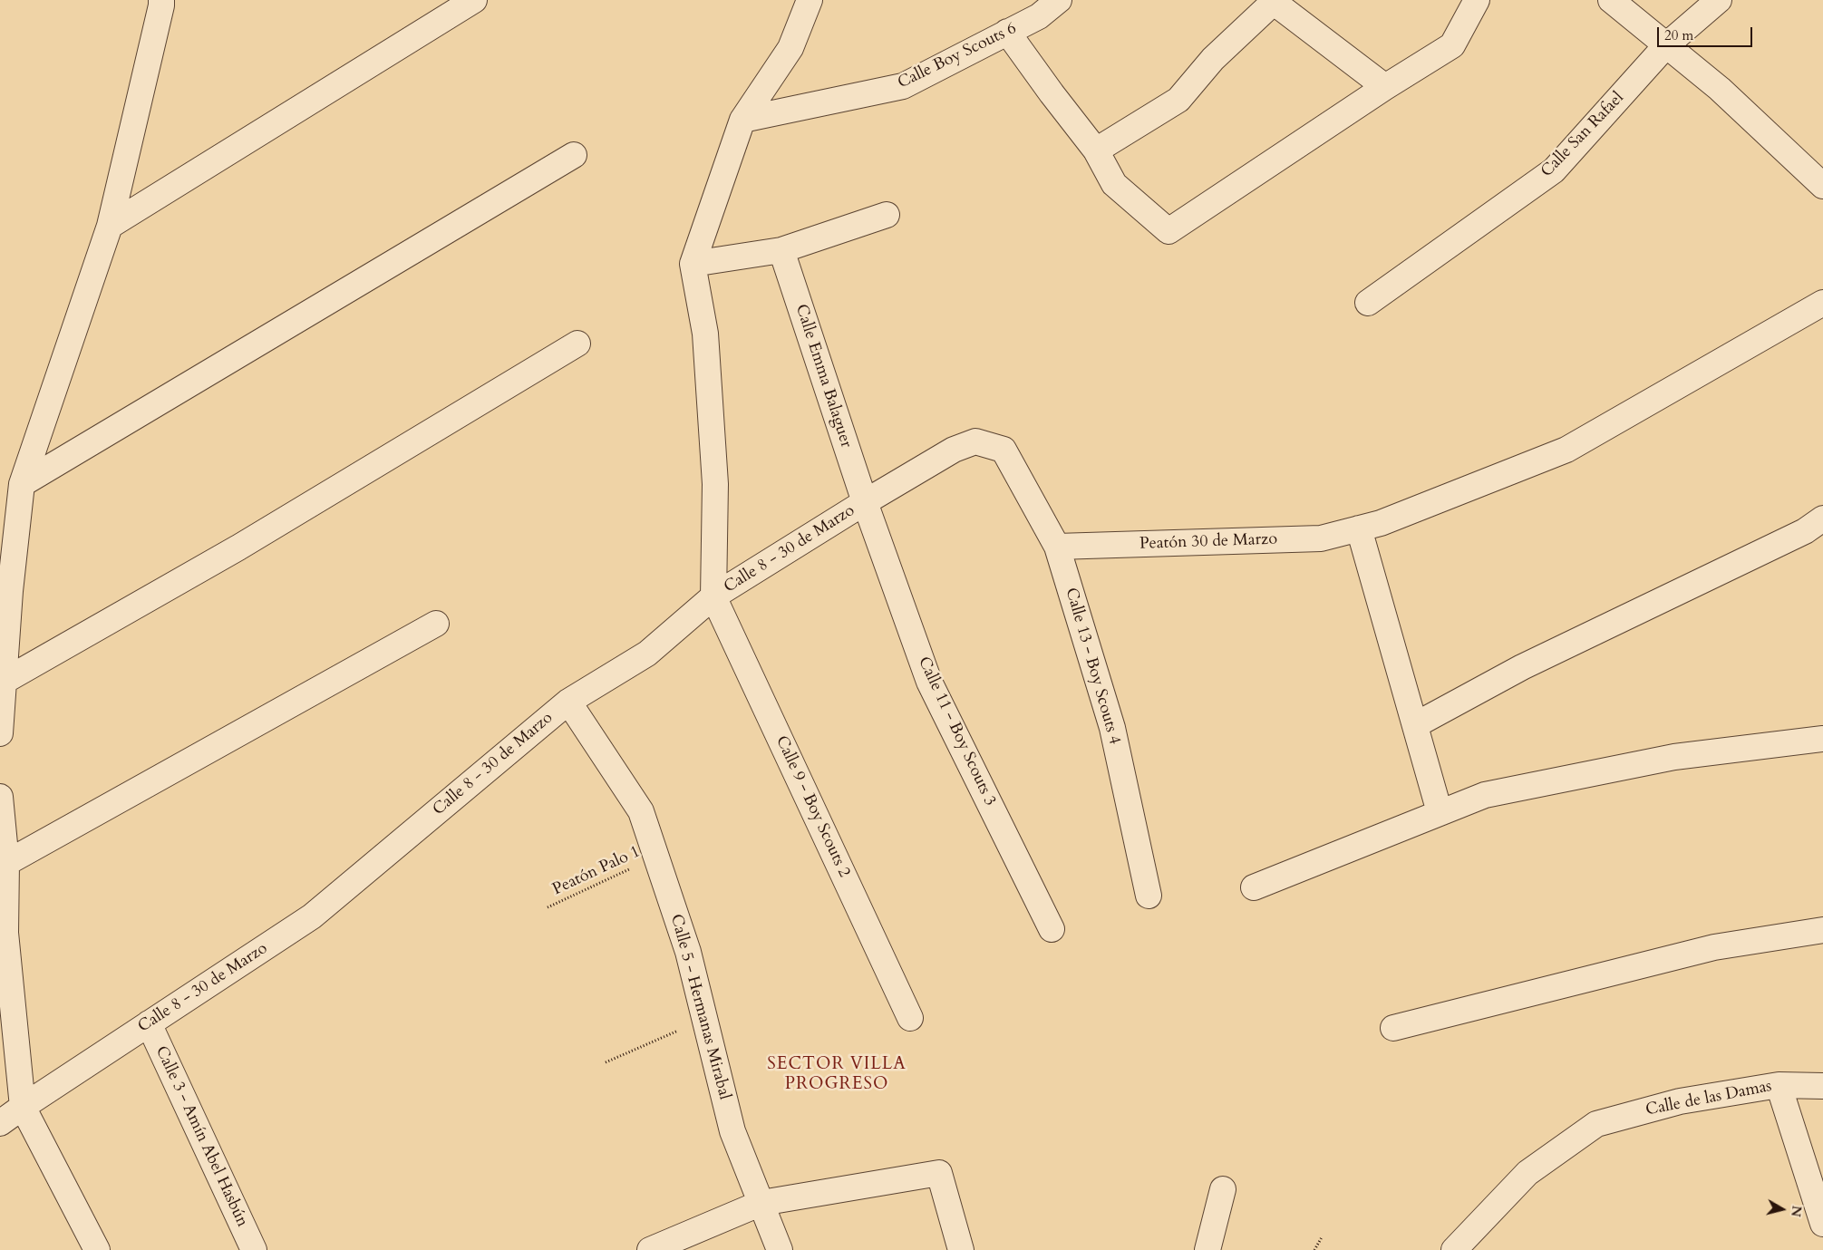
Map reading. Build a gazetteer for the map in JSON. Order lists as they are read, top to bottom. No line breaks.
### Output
{"streets":{"street":["Calle Boy Scouts 6","Calle San Rafael","Calle Emma Balaguer","Peatón 30 de Marzo","Calle 8 - 30 de Marzo","Calle 13 - Boy Scouts 4","Calle 11 - Boy Scouts 3","Calle 9 - Boy Scouts 2","Calle 5 - Hermanas Mirabal","Calle de las Damas","Calle 3 - Amín Abel Hasbún"],"path":["Peatón Palo 1"]},"crossings":[["Calle Emma Balaguer","Calle 8 - 30 de Marzo"],["Calle Emma Balaguer","Calle 11 - Boy Scouts 3"],["Peatón 30 de Marzo","Calle 13 - Boy Scouts 4"],["Calle 8 - 30 de Marzo","Calle 13 - Boy Scouts 4"],["Calle 8 - 30 de Marzo","Calle 11 - Boy Scouts 3"],["Calle 8 - 30 de Marzo","Calle 9 - Boy Scouts 2"],["Calle 8 - 30 de Marzo","Calle 5 - Hermanas Mirabal"],["Calle 8 - 30 de Marzo","Calle 3 - Amín Abel Hasbún"],["Peatón Palo 1","Calle 5 - Hermanas Mirabal"]],"districts":["SECTOR VILLA PROGRESO"],"scale_bar":"20 m","north":"right"}
